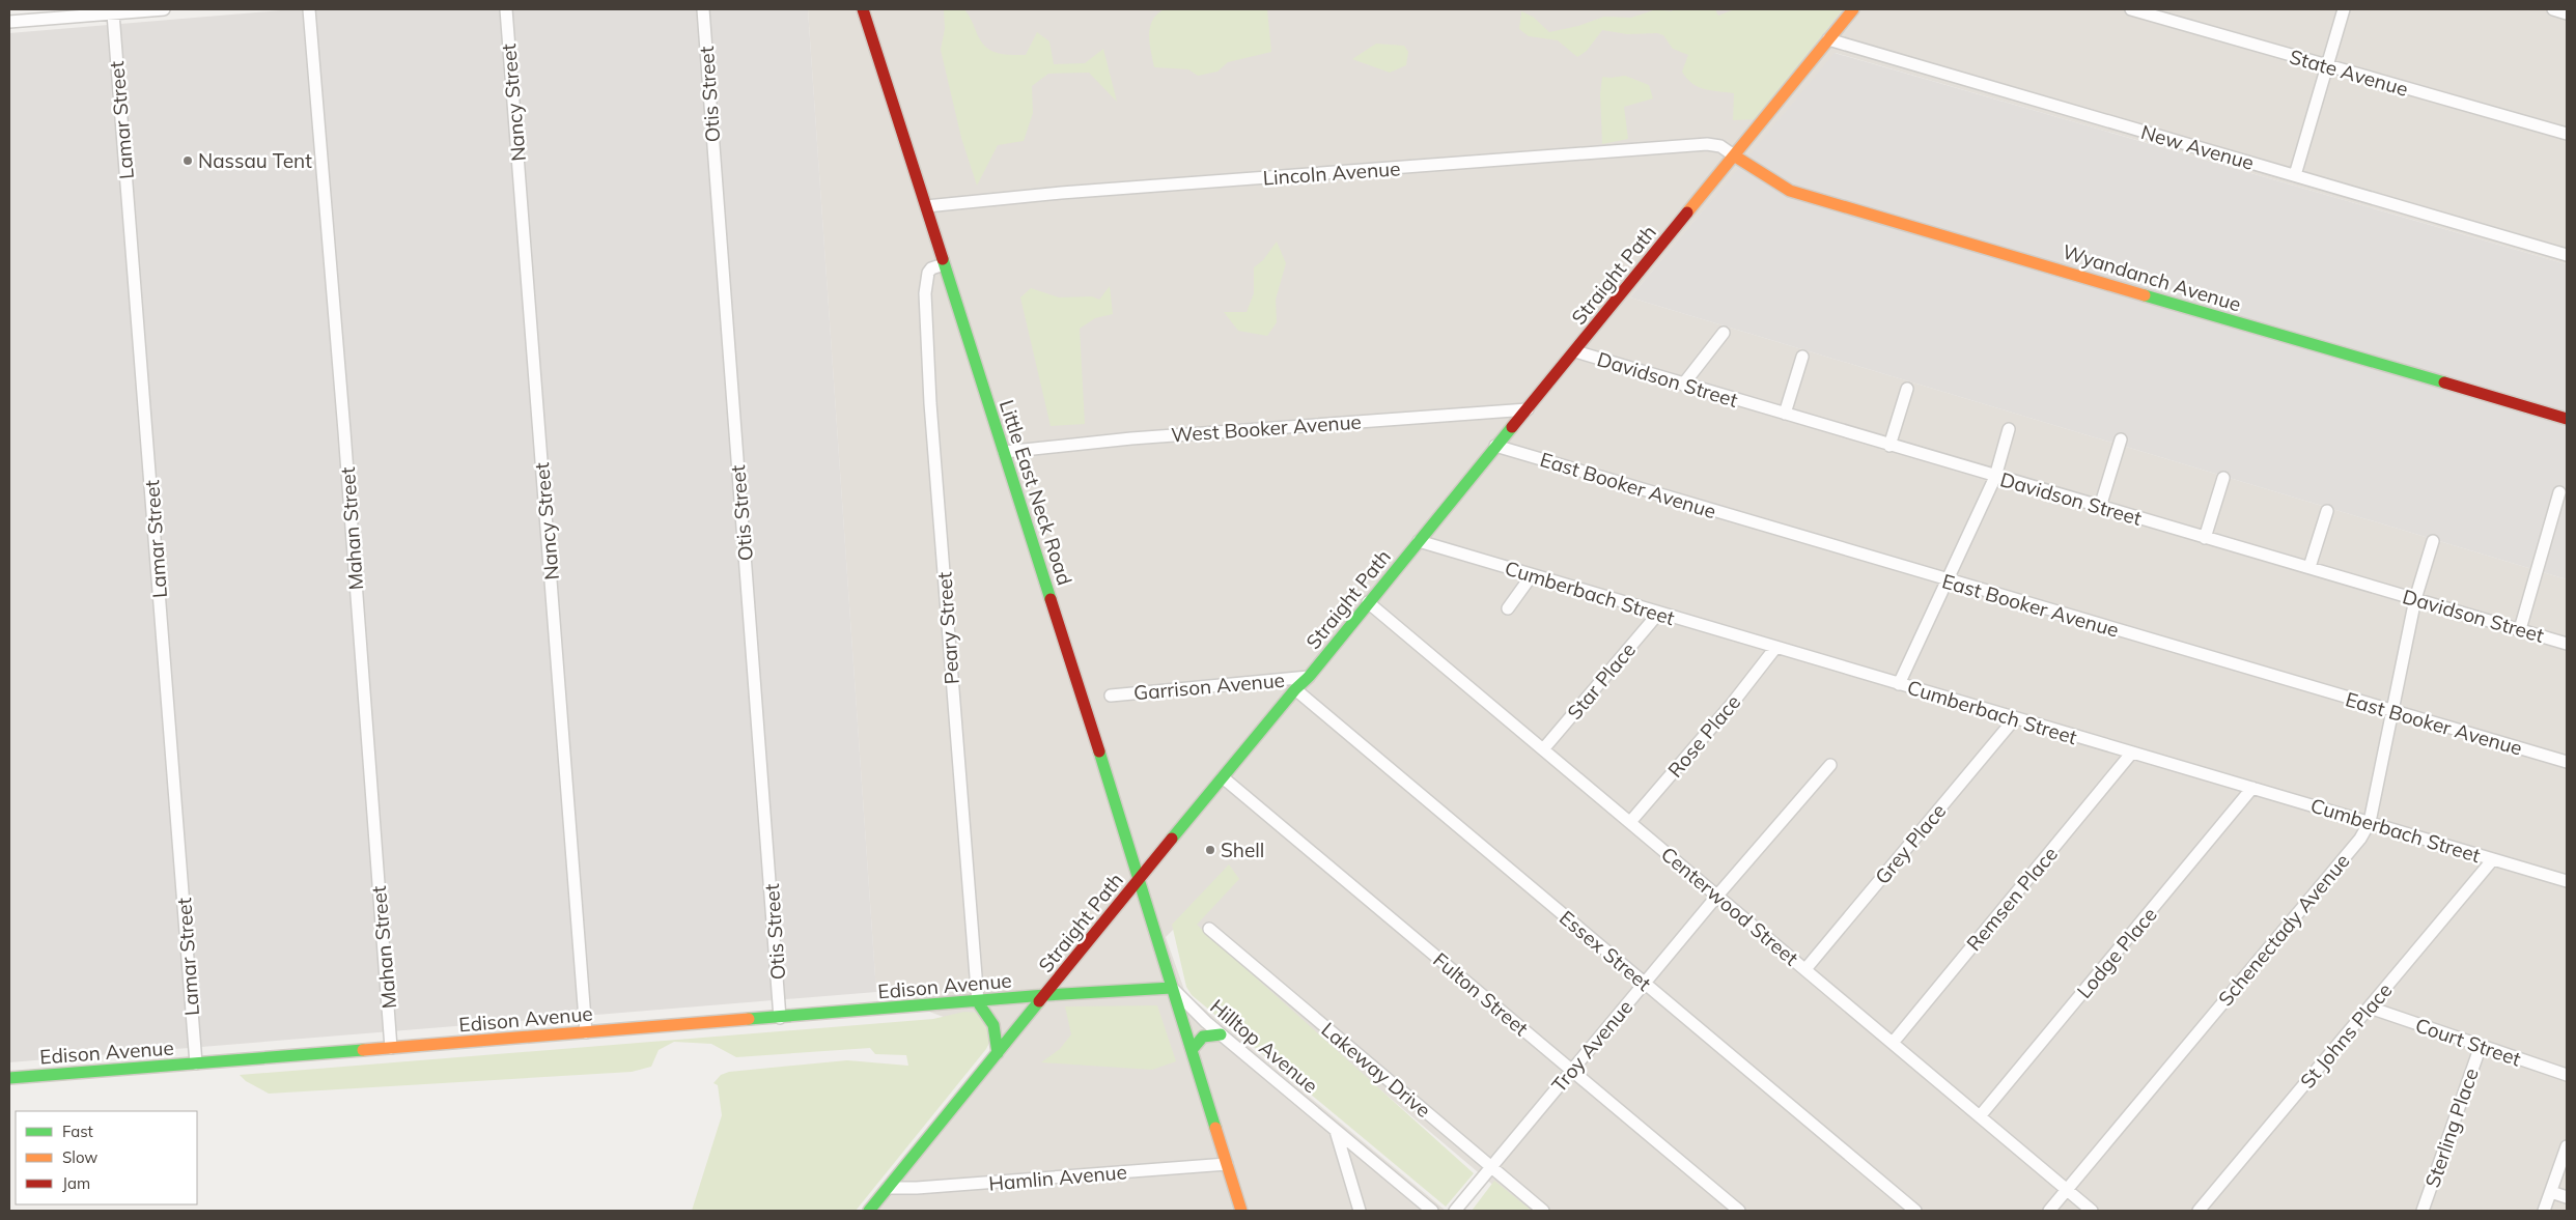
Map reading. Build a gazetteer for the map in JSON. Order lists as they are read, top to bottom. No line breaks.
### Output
{"streets":{"main road":["Straight Path","Wyandanch Avenue","Little East Neck Road","Edison Avenue"],"street":["State Avenue","Otis Street","Nancy Street","Lamar Street","New Avenue","Lincoln Avenue","Davidson Street","West Booker Avenue","East Booker Avenue","Mahan Street","Cumberbach Street","Peary Street","Star Place","Garrison Avenue","Rose Place","Grey Place","Remsen Place","Centerwood Street","Schenectady Avenue","Essex Street","Lodge Place","Fulton Street","St Johns Place","Court Street","Hilltop Avenue","Troy Avenue","Lakeway Drive","Sterling Place","Hamlin Avenue"]},"crossings":[["Otis Street","Edison Avenue"],["Nancy Street","Edison Avenue"],["Lamar Street","Edison Avenue"],["New Avenue","Straight Path"],["Lincoln Avenue","Straight Path"],["Lincoln Avenue","Wyandanch Avenue"],["Lincoln Avenue","Little East Neck Road"],["Straight Path","Wyandanch Avenue"],["Straight Path","Davidson Street"],["Straight Path","West Booker Avenue"],["Straight Path","East Booker Avenue"],["Straight Path","Little East Neck Road"],["Straight Path","Cumberbach Street"],["Straight Path","Garrison Avenue"],["Straight Path","Centerwood Street"],["Straight Path","Essex Street"],["Straight Path","Edison Avenue"],["Straight Path","Fulton Street"],["Straight Path","Hamlin Avenue"],["Davidson Street","Schenectady Avenue"],["West Booker Avenue","Little East Neck Road"],["East Booker Avenue","Schenectady Avenue"],["Little East Neck Road","Peary Street"],["Little East Neck Road","Hilltop Avenue"],["Little East Neck Road","Hamlin Avenue"],["Mahan Street","Edison Avenue"],["Cumberbach Street","Star Place"],["Cumberbach Street","Rose Place"],["Cumberbach Street","Grey Place"],["Cumberbach Street","Remsen Place"],["Cumberbach Street","Schenectady Avenue"],["Cumberbach Street","Lodge Place"],["Cumberbach Street","St Johns Place"],["Peary Street","Edison Avenue"],["Star Place","Centerwood Street"],["Rose Place","Centerwood Street"],["Grey Place","Centerwood Street"],["Remsen Place","Centerwood Street"],["Centerwood Street","Schenectady Avenue"],["Centerwood Street","Lodge Place"],["Centerwood Street","Troy Avenue"],["Essex Street","Troy Avenue"],["Fulton Street","Troy Avenue"],["St Johns Place","Court Street"],["Court Street","Sterling Place"],["Troy Avenue","Lakeway Drive"]],"places":["Nassau Tent","Shell"],"legend":["Fast","Slow","Jam"]}
